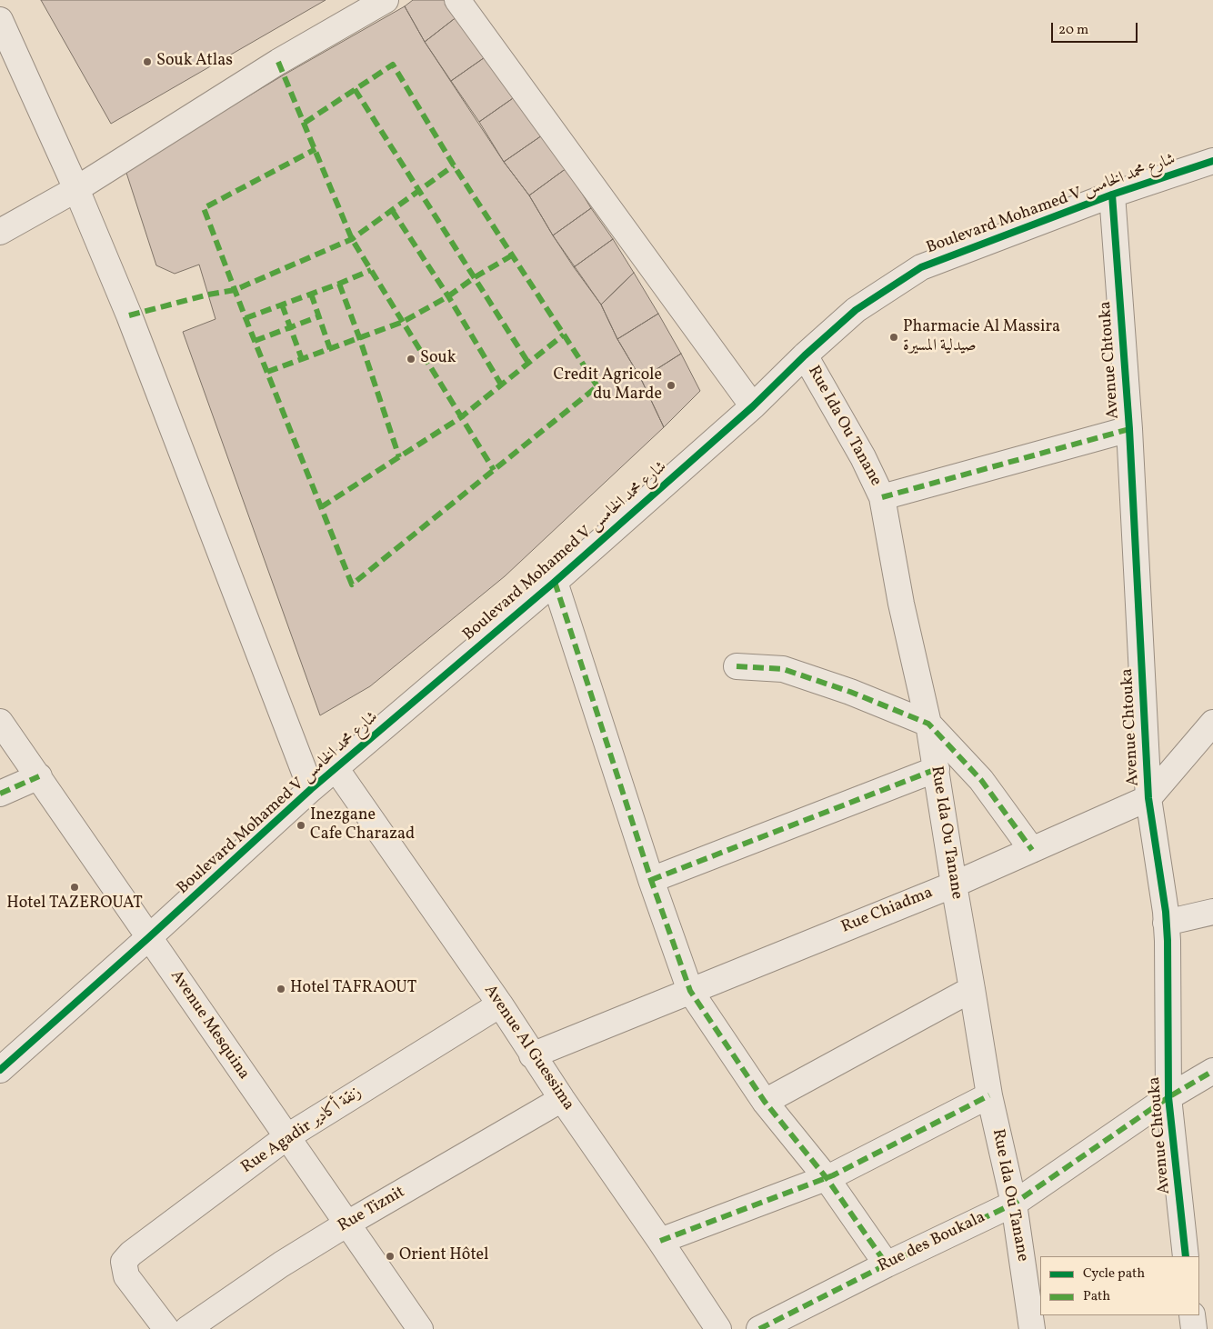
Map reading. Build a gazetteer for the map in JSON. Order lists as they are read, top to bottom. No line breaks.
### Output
{"streets":{"street":["Boulevard Mohamed V شارع محمد الخامس","Avenue Chtouka","Rue Ida Ou Tanane","Rue Chiadma","Avenue Mesquina","Avenue Al Guessima","Rue Agadir زنقة أكادير","Rue Tiznit","Rue des Boukala"]},"crossings":[["Boulevard Mohamed V شارع محمد الخامس","Avenue Chtouka"],["Boulevard Mohamed V شارع محمد الخامس","Rue Ida Ou Tanane"],["Boulevard Mohamed V شارع محمد الخامس","Avenue Mesquina"],["Boulevard Mohamed V شارع محمد الخامس","Avenue Al Guessima"],["Avenue Chtouka","Rue Chiadma"],["Avenue Chtouka","Rue des Boukala"],["Rue Ida Ou Tanane","Rue Chiadma"],["Rue Ida Ou Tanane","Rue des Boukala"],["Rue Chiadma","Avenue Al Guessima"],["Avenue Mesquina","Rue Agadir زنقة أكادير"],["Avenue Mesquina","Rue Tiznit"],["Avenue Al Guessima","Rue Agadir زنقة أكادير"],["Avenue Al Guessima","Rue Tiznit"]],"places":["Souk Atlas","Pharmacie Al Massira صيدلية المسيرة","Souk","Credit Agricole du Marde","Inezgane Cafe Charazad","Hotel TAZEROUAT","Hotel TAFRAOUT","Orient Hôtel"],"legend":["Cycle path","Path"],"scale_bar":"20 m"}
